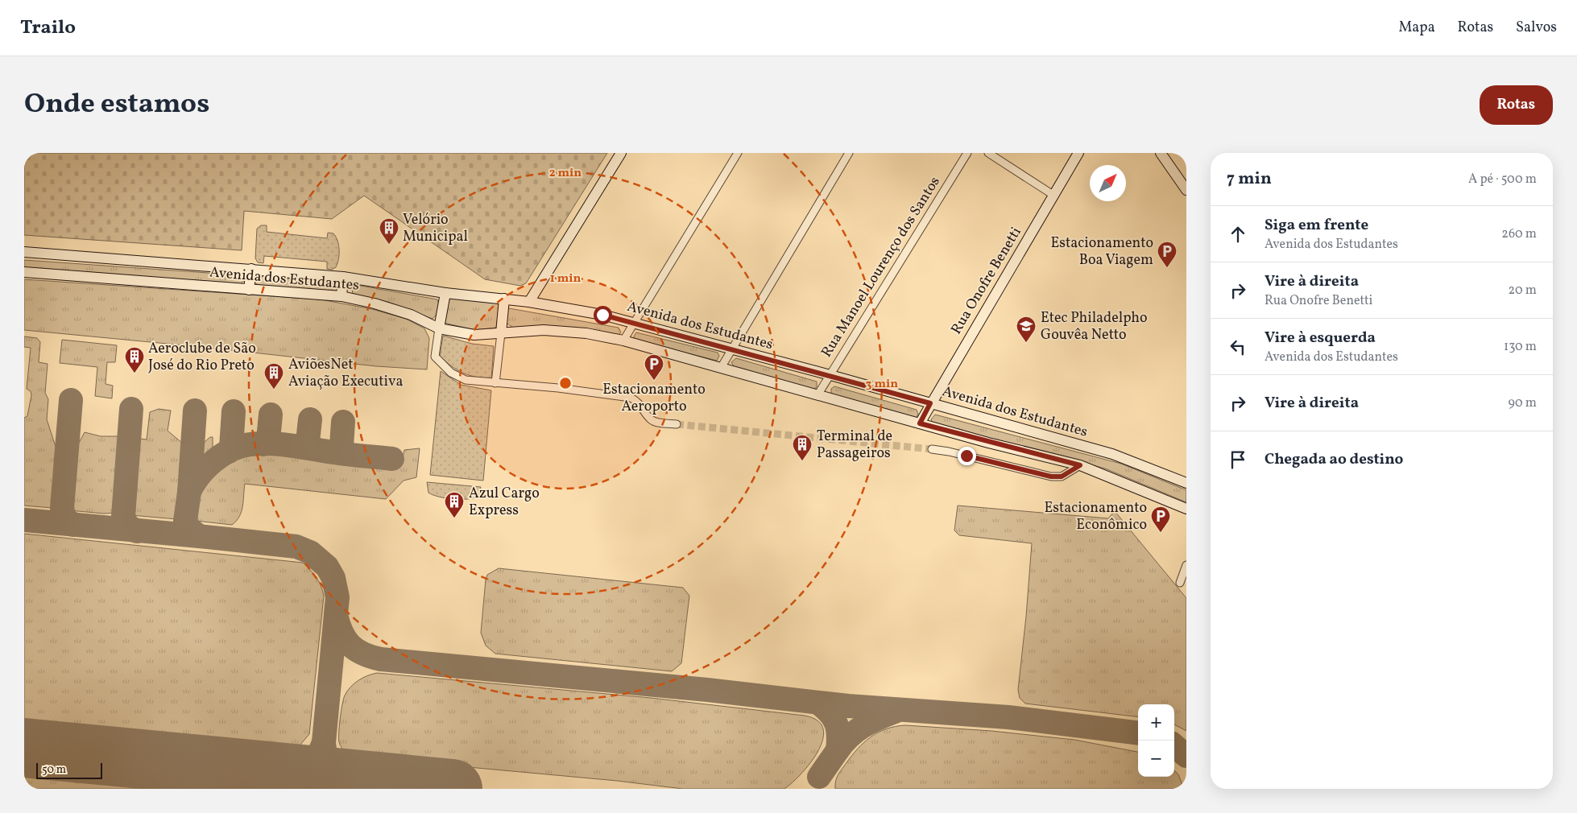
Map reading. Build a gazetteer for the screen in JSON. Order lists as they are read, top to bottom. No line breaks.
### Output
{"streets":{"main road":["Avenida dos Estudantes","Rua Onofre Benetti"],"street":["Rua Manoel Lourenço dos Santos"]},"crossings":[["Rua Manoel Lourenço dos Santos","Avenida dos Estudantes"],["Avenida dos Estudantes","Rua Onofre Benetti"]],"places":{"building":["Velório Municipal","Aeroclube de São José do Rio Preto","AviõesNet Aviação Executiva","Terminal de Passageiros","Azul Cargo Express"],"parking":["Estacionamento Boa Viagem","Estacionamento Aeroporto","Estacionamento Econômico"],"school or university":["Etec Philadelpho Gouvêa Netto"]},"scale_bar":"50 m","north":"top right","page":{"header":"Trailo","nav":["Mapa","Rotas","Salvos"],"title":"Onde estamos","buttons":"Rotas","heading":["7 min","A pé · 500 m"],"list":[["Siga em frente","Avenida dos Estudantes","260 m"],["Vire à direita","Rua Onofre Benetti","20 m"],["Vire à esquerda","Avenida dos Estudantes","130 m"],["Vire à direita","90 m"],"Chegada ao destino"],"map_buttons":["+","−"],"scale":"50 m"},"rings":["2 min","1 min","3 min"]}
